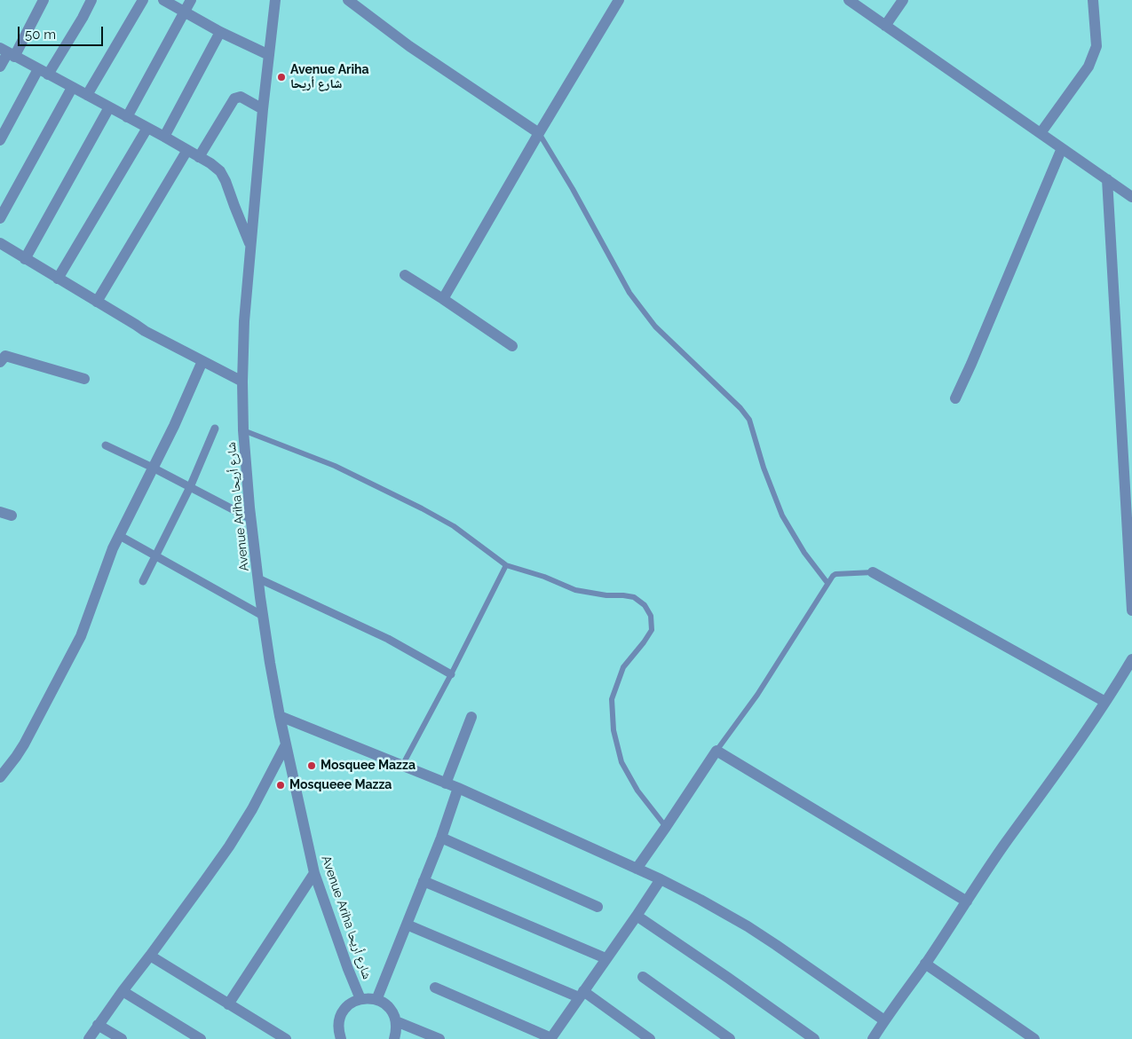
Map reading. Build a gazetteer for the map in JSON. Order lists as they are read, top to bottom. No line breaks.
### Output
{"streets":{"street":["Avenue Ariha شارع أريحا"]},"places":["Avenue Ariha شارع أريحا","Mosquee Mazza","Mosqueee Mazza"],"scale_bar":"50 m"}
